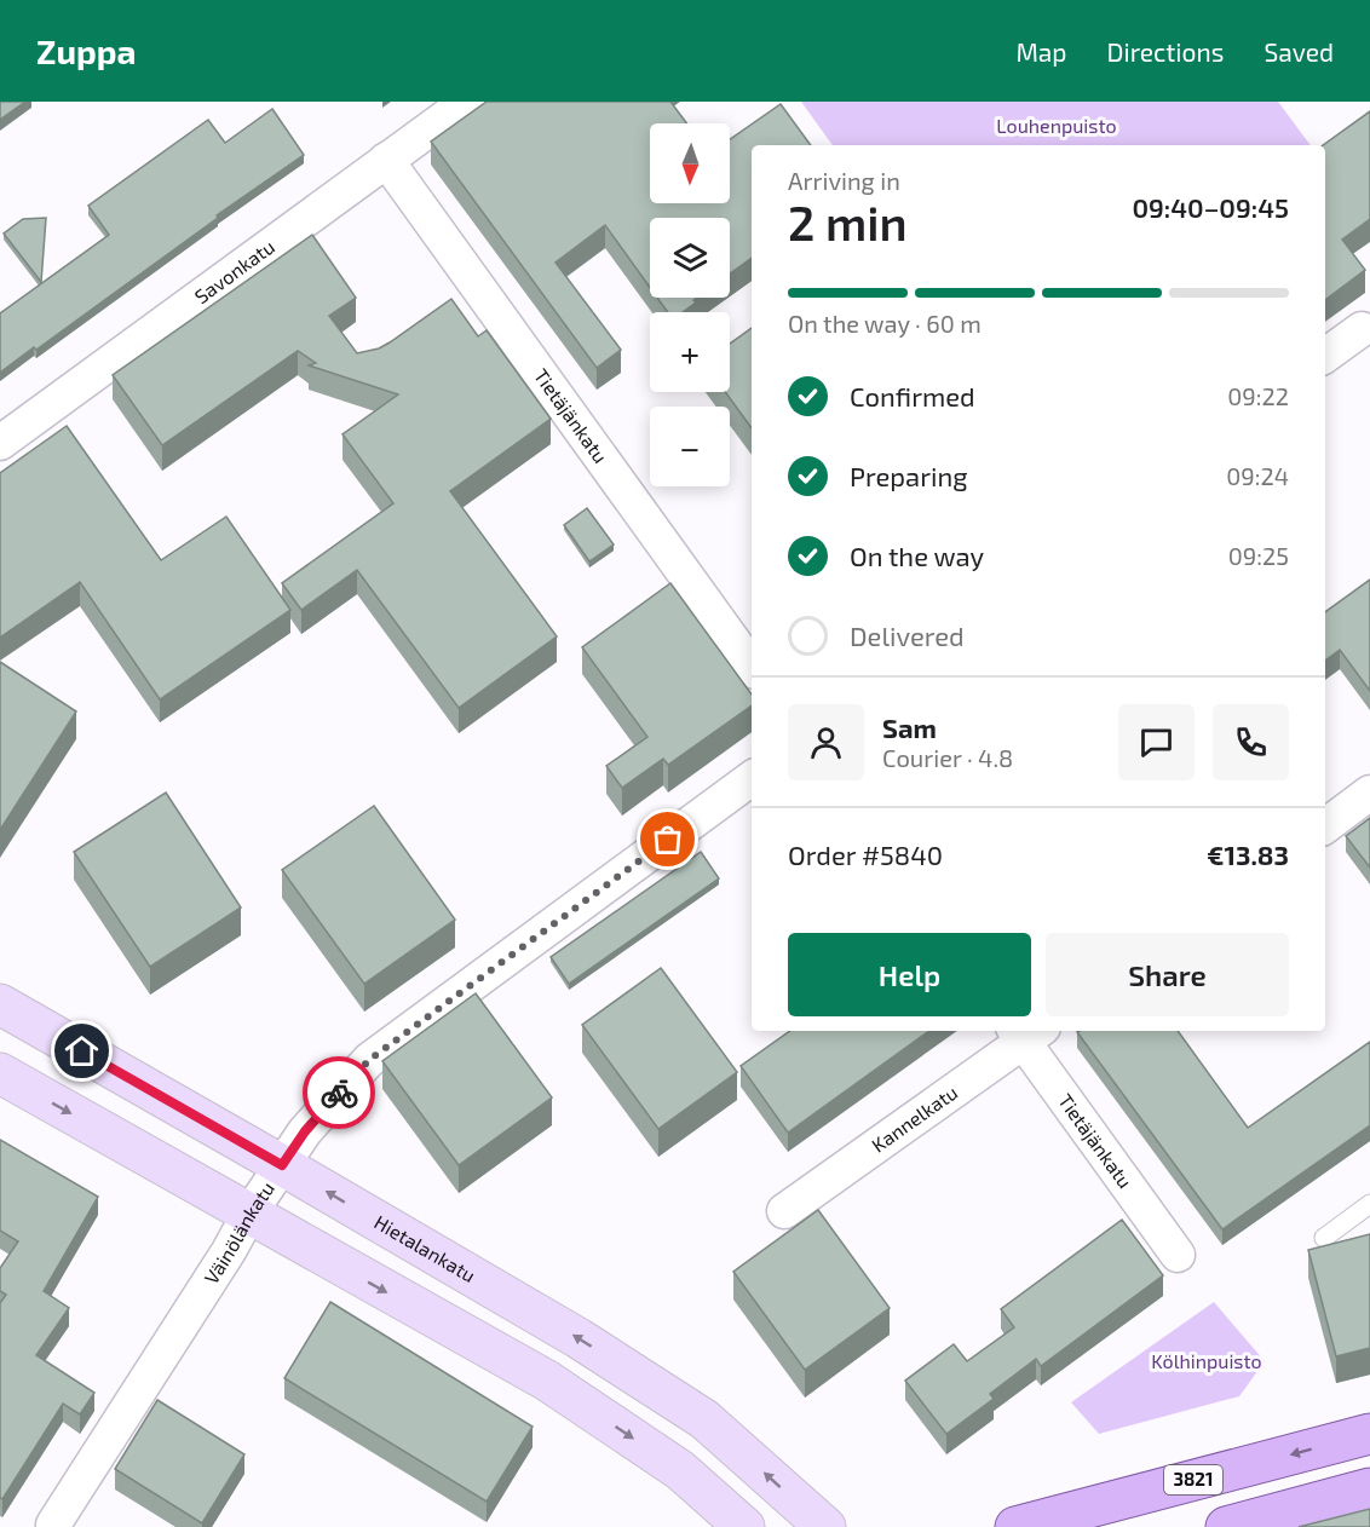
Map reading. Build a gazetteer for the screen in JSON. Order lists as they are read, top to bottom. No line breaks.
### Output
{"streets":{"main road":["Hietalankatu","3821"],"street":["Savonkatu","Tietäjänkatu","Kannelkatu","Väinölänkatu"]},"crossings":[["Savonkatu","Tietäjänkatu"],["Tietäjänkatu","Kannelkatu"],["Väinölänkatu","Hietalankatu"]],"parks":["Louhenpuisto","Kölhinpuisto"],"north":"bottom","page":{"header":"Zuppa","nav":["Map","Directions","Saved"],"map_buttons":["+","−"],"heading":["2 min","Arriving in","09:40–09:45"],"panel":["Sam","Courier · 4.8","Order #5840","€13.83"],"bar":"On the way · 60 m","list":[["Confirmed","09:22"],["Preparing","09:24"],["On the way","09:25"],"Delivered"],"buttons":["Help","Share"]}}
